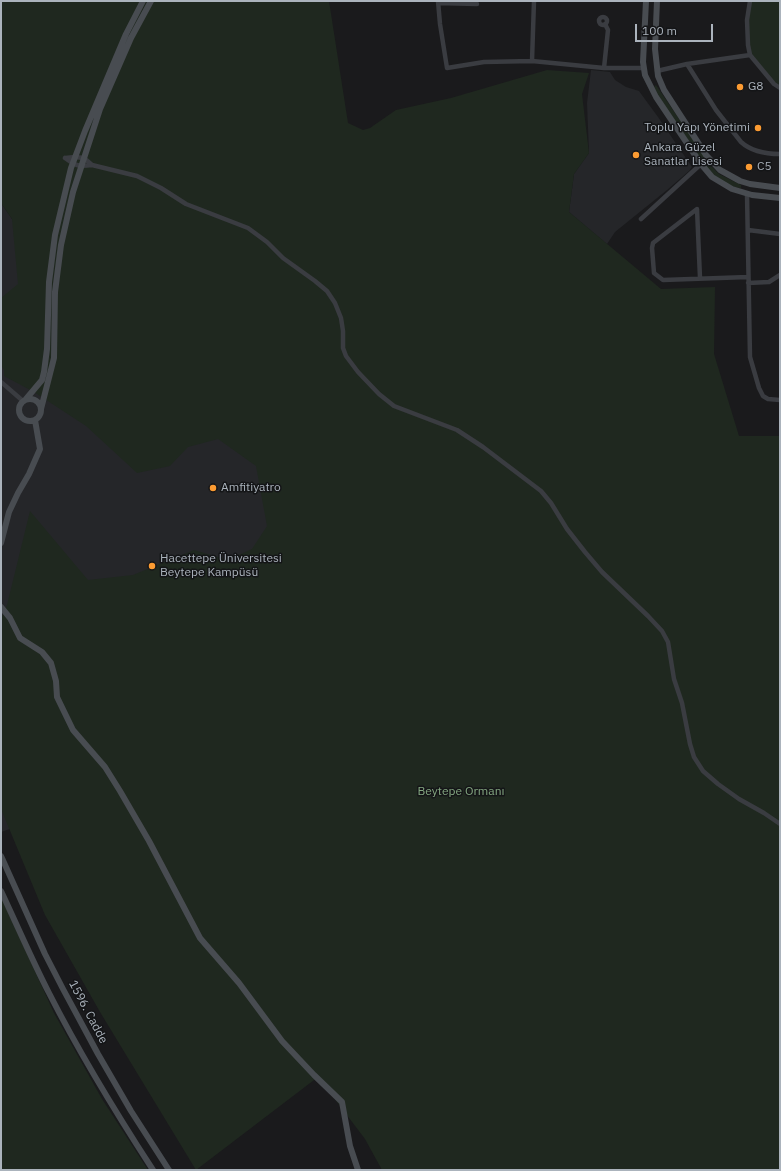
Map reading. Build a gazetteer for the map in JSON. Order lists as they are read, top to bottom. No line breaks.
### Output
{"streets":{"main road":["1596. Cadde"]},"parks":["Beytepe Ormanı"],"places":["G8","Toplu Yapı Yönetimi","Ankara Güzel Sanatlar Lisesi","C5","Amfitiyatro","Hacettepe Üniversitesi Beytepe Kampüsü"],"scale_bar":"100 m"}
